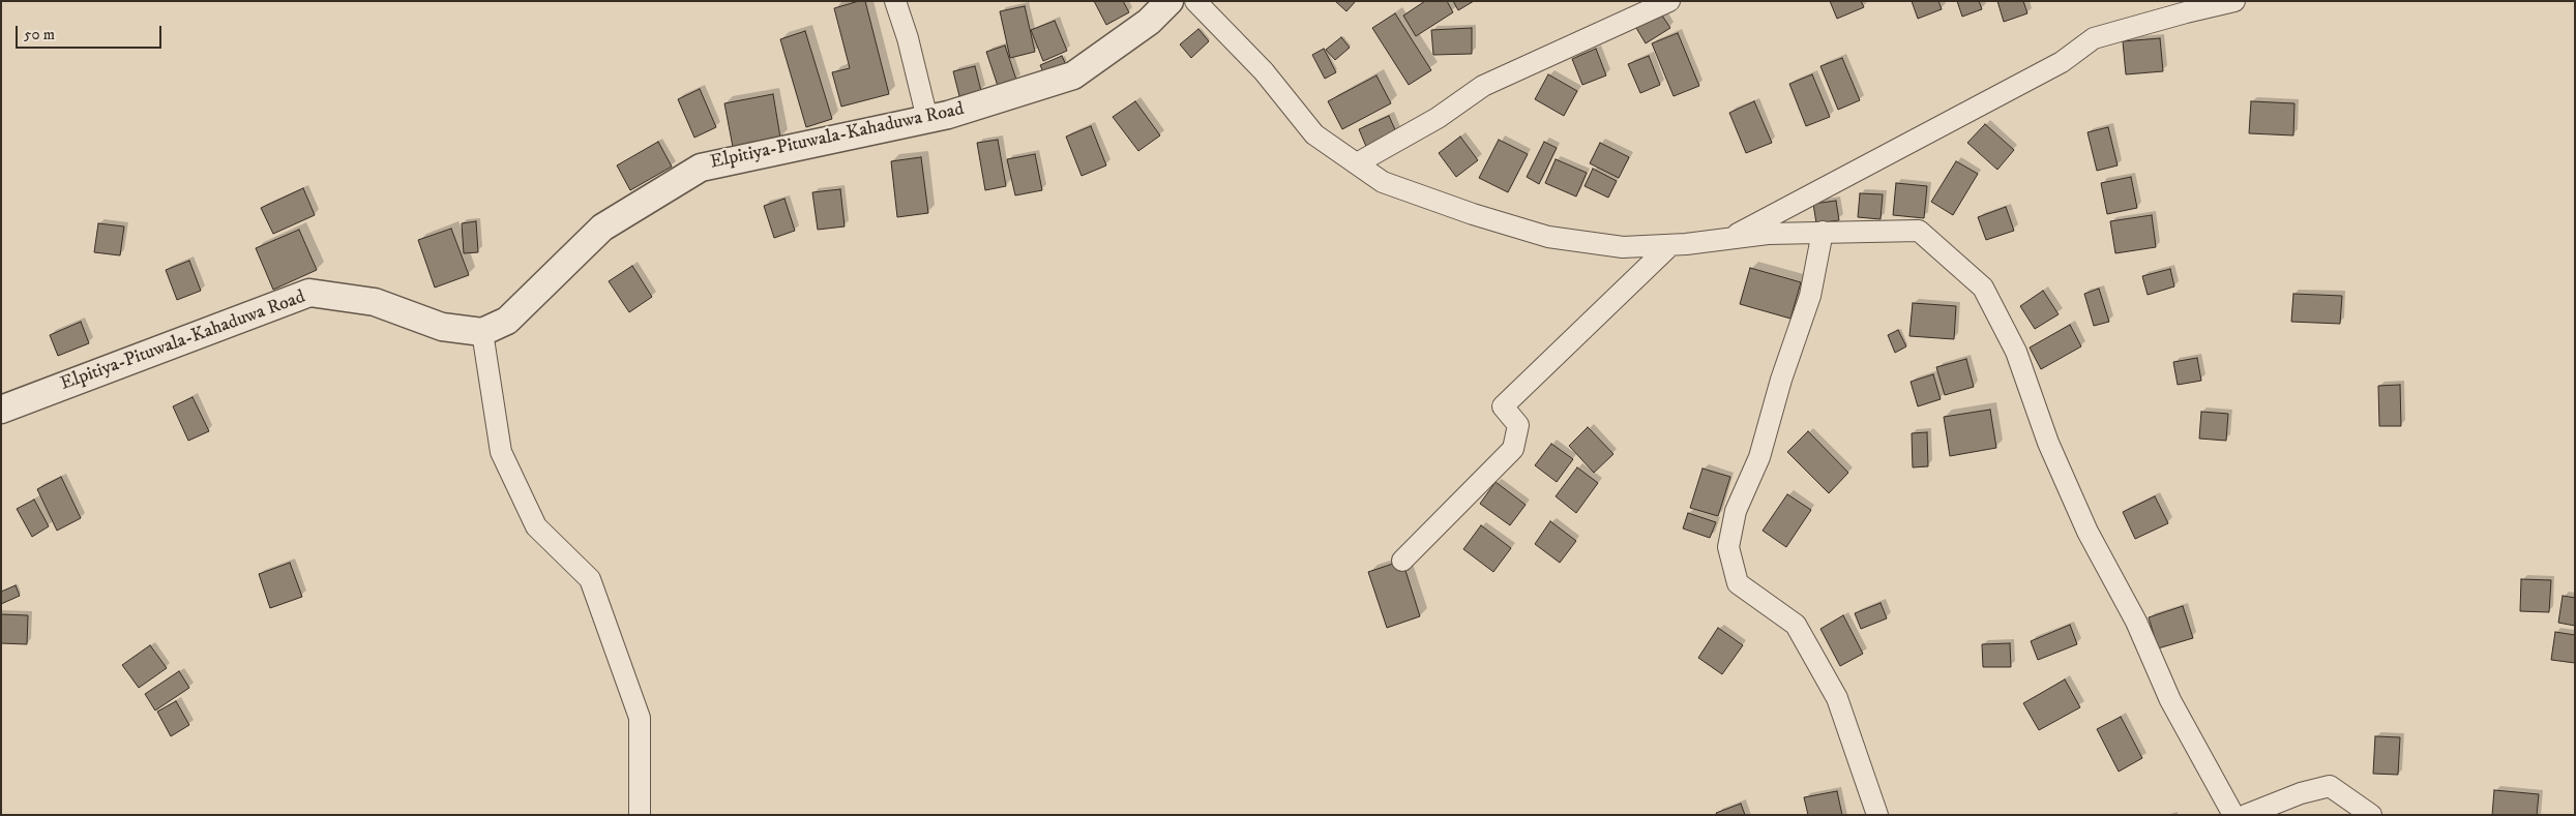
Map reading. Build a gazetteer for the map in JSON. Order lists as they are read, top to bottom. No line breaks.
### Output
{"streets":{"street":["Elpitiya-Pituwala-Kahaduwa Road"]},"scale_bar":"50 m"}
